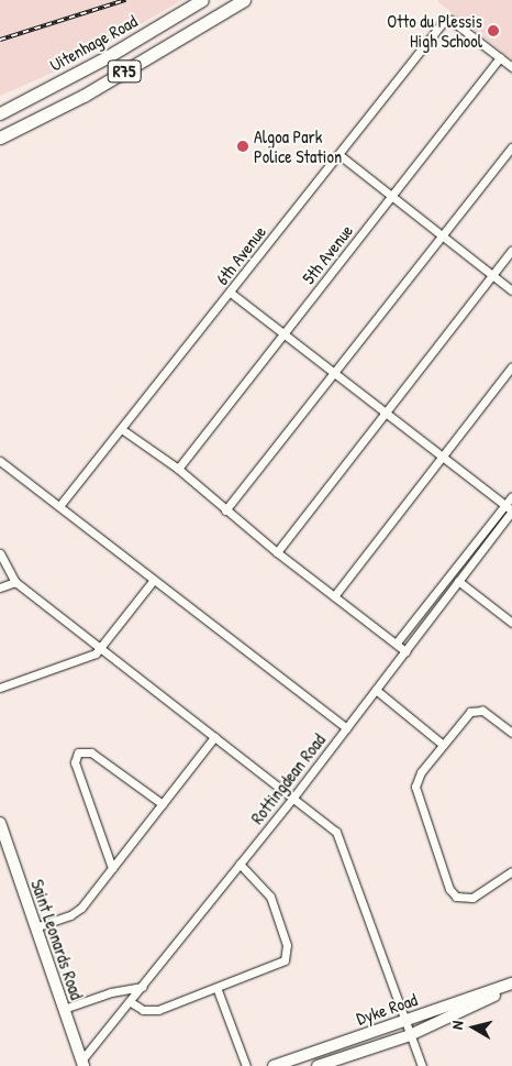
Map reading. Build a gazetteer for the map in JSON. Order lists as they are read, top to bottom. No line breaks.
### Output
{"streets":{"main road":["Uitenhage Road","R75"],"street":["5th Avenue","6th Avenue","Rottingdean Road","Saint Leonards Road","Dyke Road"]},"crossings":[["5th Avenue","6th Avenue"],["Rottingdean Road","Saint Leonards Road"]],"places":["Otto du Plessis High School","Algoa Park Police Station"],"north":"left"}
